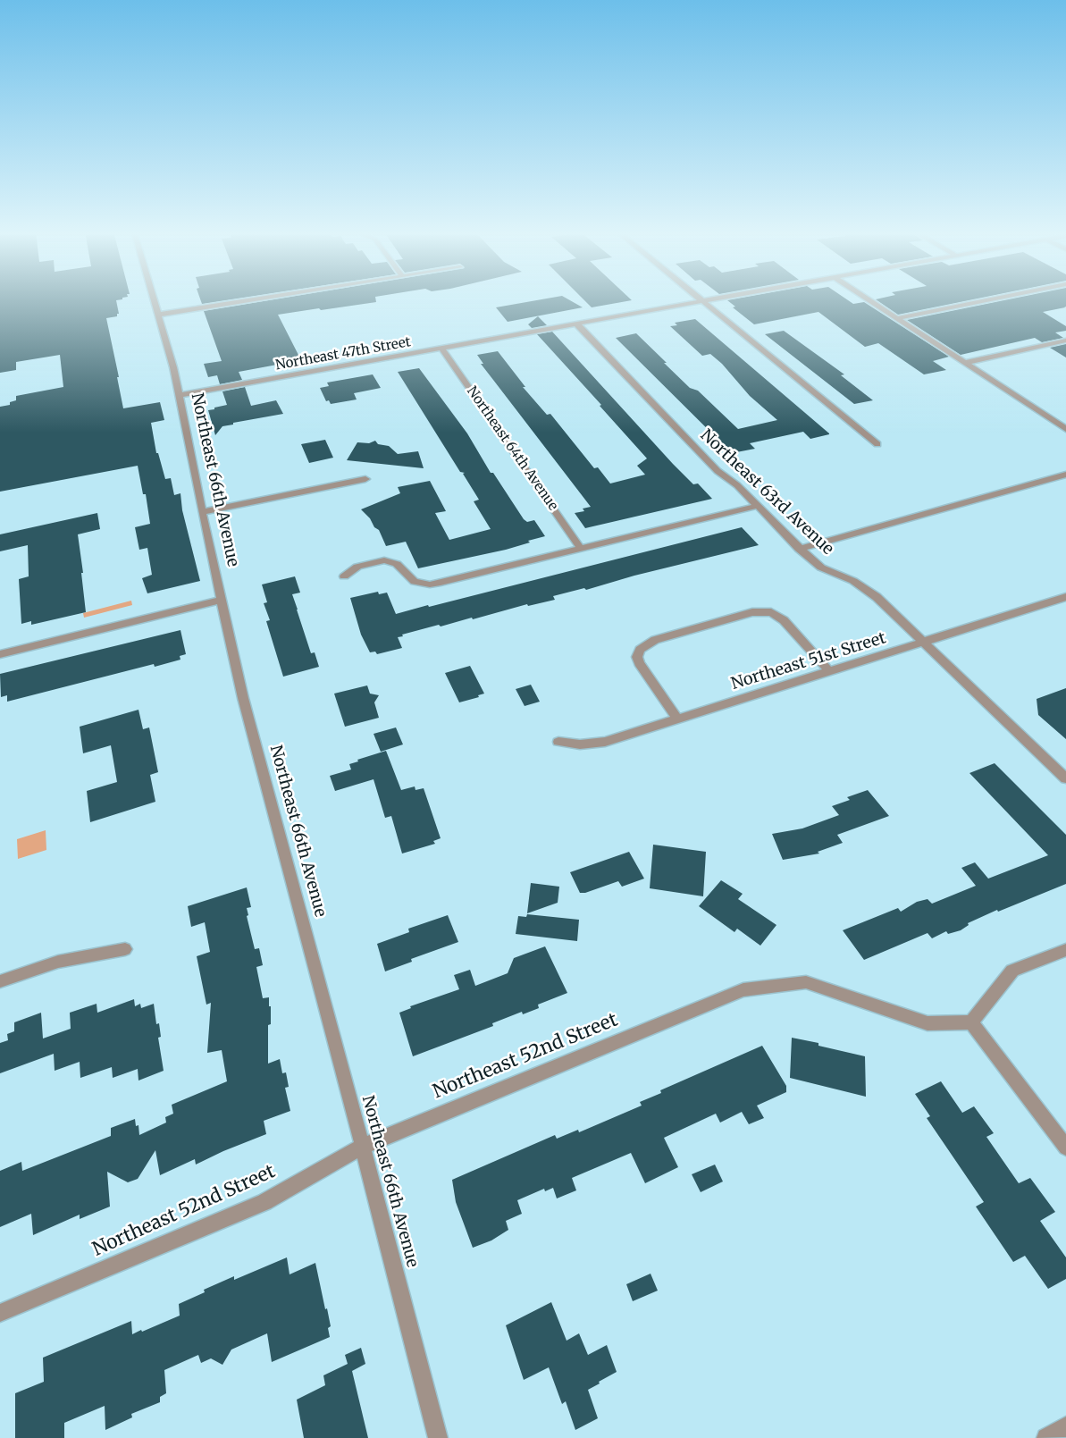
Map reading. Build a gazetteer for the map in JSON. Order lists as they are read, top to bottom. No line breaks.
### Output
{"streets":{"street":["Northeast 47th Street","Northeast 64th Avenue","Northeast 66th Avenue","Northeast 63rd Avenue","Northeast 51st Street","Northeast 52nd Street"]},"crossings":[["Northeast 47th Street","Northeast 64th Avenue"],["Northeast 47th Street","Northeast 66th Avenue"],["Northeast 47th Street","Northeast 63rd Avenue"],["Northeast 66th Avenue","Northeast 52nd Street"],["Northeast 63rd Avenue","Northeast 51st Street"]]}
